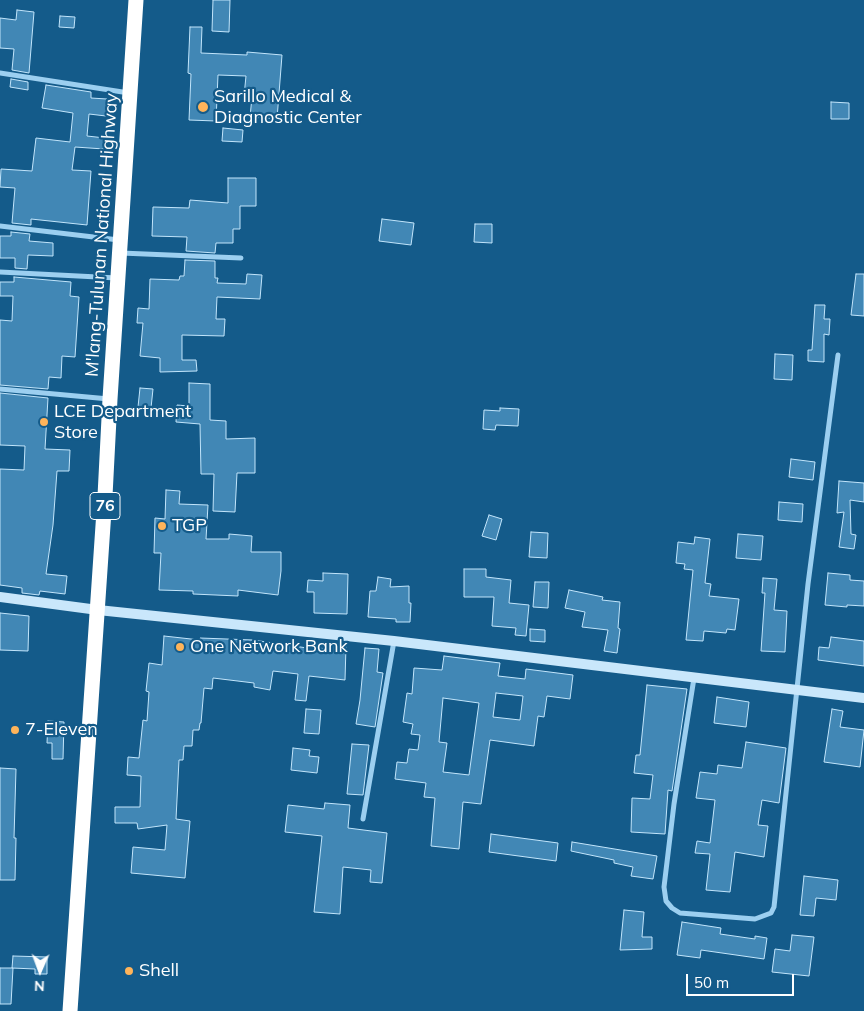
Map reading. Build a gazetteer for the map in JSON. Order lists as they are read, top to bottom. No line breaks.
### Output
{"streets":{"highway":["M'lang-Tulunan National Highway","76"]},"places":["Sarillo Medical & Diagnostic Center","LCE Department Store","TGP","One Network Bank","7-Eleven","Shell"],"scale_bar":"50 m","north":"bottom"}
